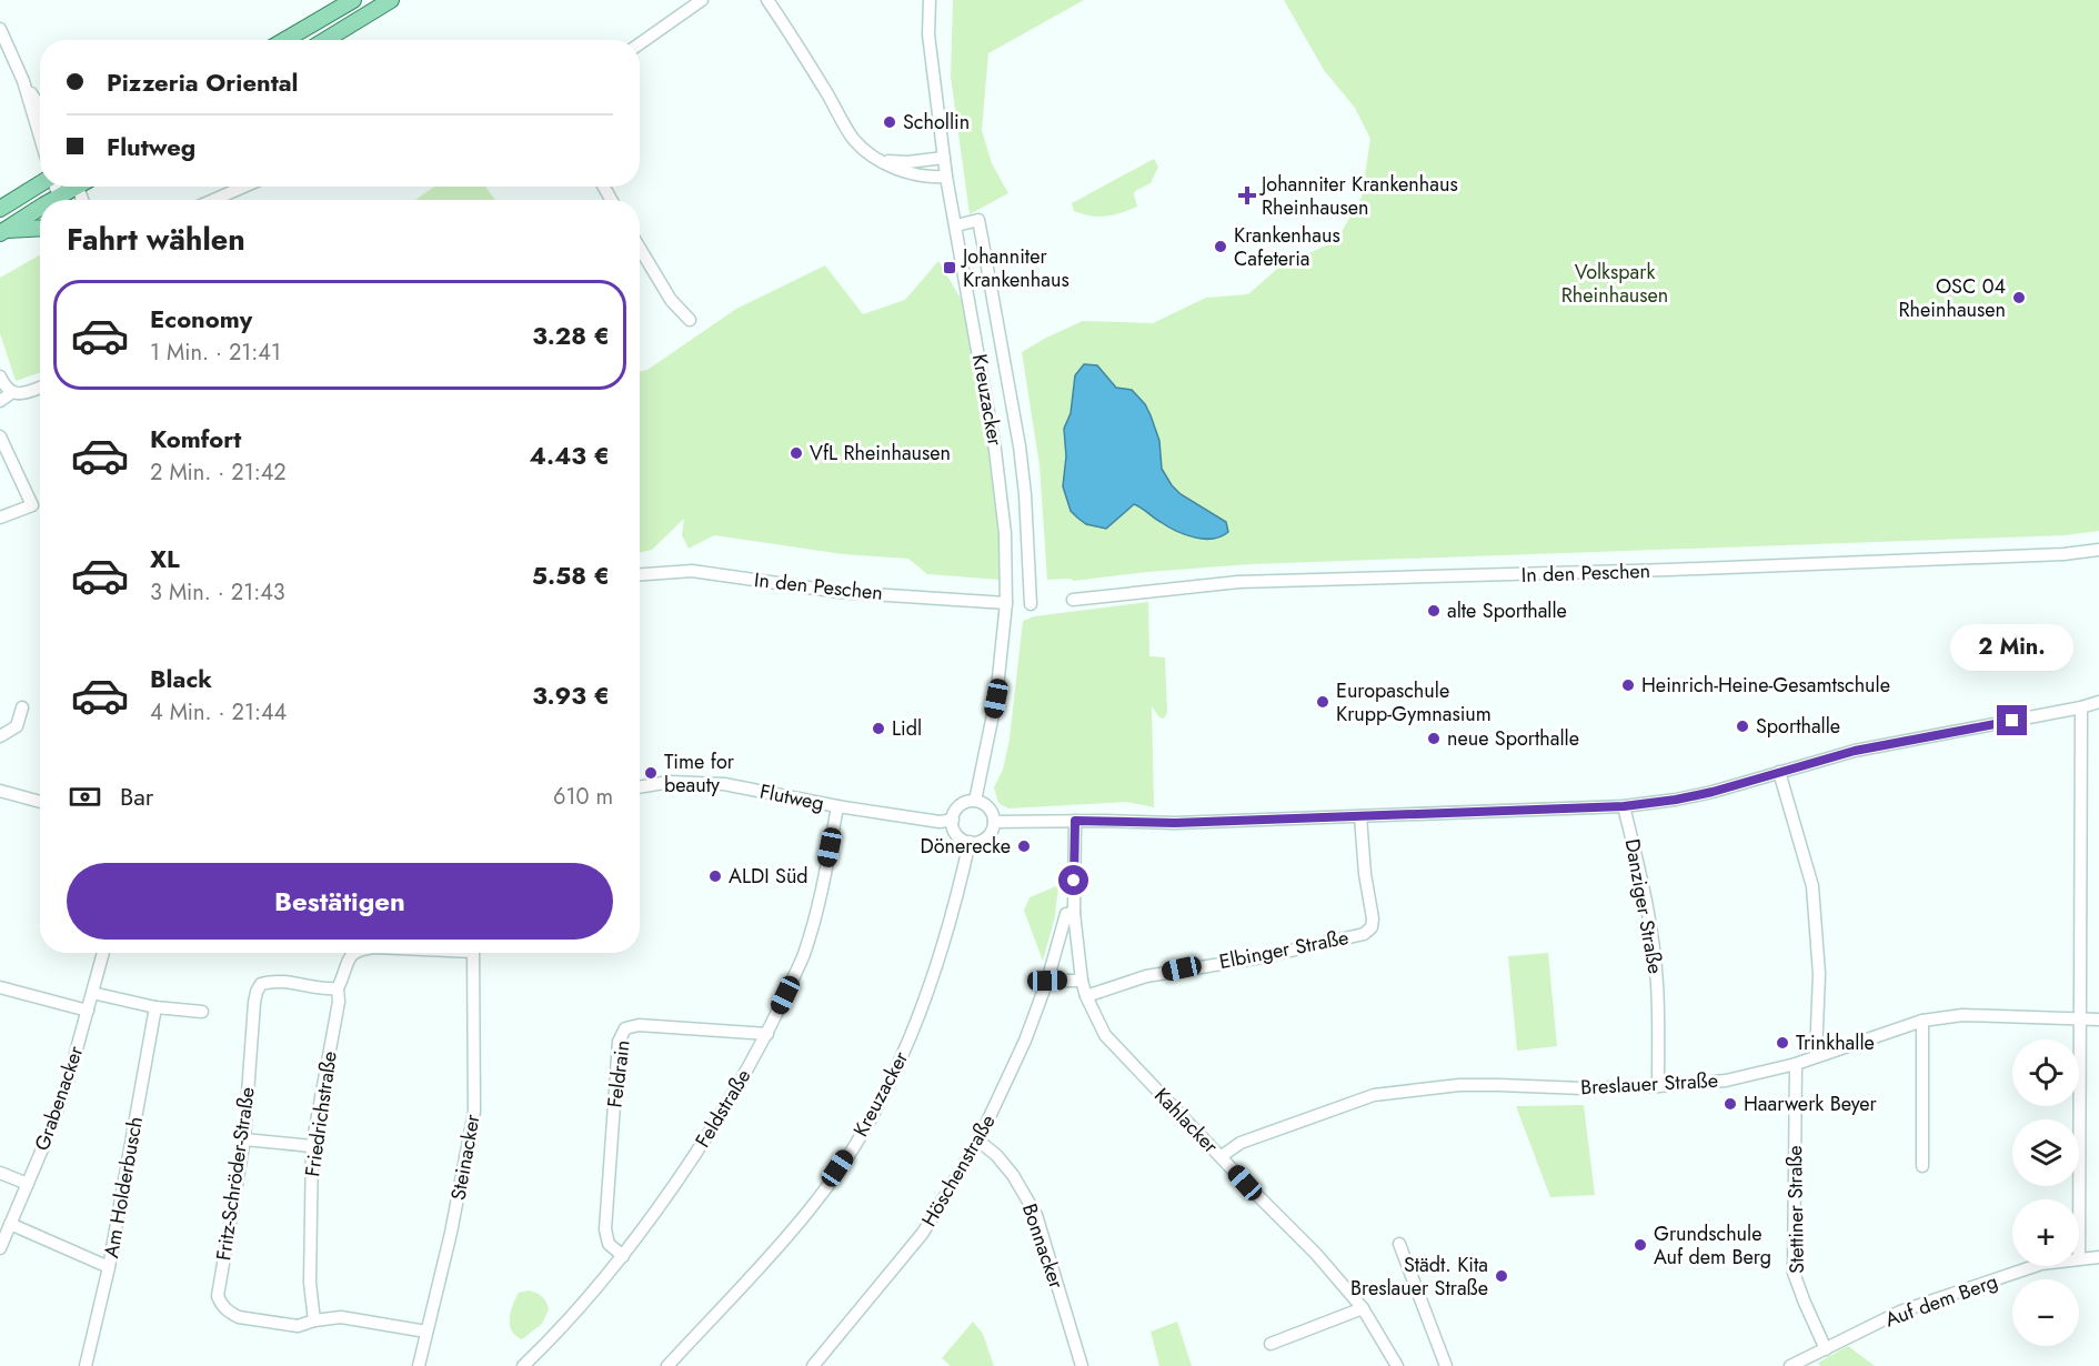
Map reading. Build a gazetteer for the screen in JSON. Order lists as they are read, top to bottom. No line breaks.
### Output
{"streets":{"street":["Kreuzacker","In den Peschen","Flutweg","Danziger Straße","Elbinger Straße","Feldrain","Breslauer Straße","Grabenacker","Feldstraße","Friedrichstraße","Kahlacker","Steinacker","Höschenstraße","Fritz-Schröder-Straße","Am Holderbusch","Stettiner Straße","Bonnacker","Auf dem Berg"]},"crossings":[["Kreuzacker","In den Peschen"],["Kreuzacker","Flutweg"],["Flutweg","Feldstraße"],["Danziger Straße","Breslauer Straße"],["Elbinger Straße","Kahlacker"],["Feldrain","Feldstraße"],["Breslauer Straße","Kahlacker"],["Breslauer Straße","Stettiner Straße"],["Friedrichstraße","Fritz-Schröder-Straße"],["Kahlacker","Höschenstraße"],["Höschenstraße","Bonnacker"],["Stettiner Straße","Auf dem Berg"]],"parks":["Volkspark Rheinhausen"],"places":{"other":["Schollin","Krankenhaus Cafeteria","OSC 04 Rheinhausen","VfL Rheinhausen","alte Sporthalle","Heinrich-Heine-Gesamtschule","Europaschule Krupp-Gymnasium","Sporthalle","Lidl","neue Sporthalle","Time for beauty","Dönerecke","ALDI Süd","Trinkhalle","Haarwerk Beyer","Grundschule Auf dem Berg","Städt. Kita Breslauer Straße"],"health":["Johanniter Krankenhaus Rheinhausen"],"transit":["Johanniter Krankenhaus"]},"page":{"banner":["Pizzeria Oriental","Flutweg"],"heading":"Fahrt wählen","list":[{"name":"Economy","note":"1 Min. · 21:41","value":"3.28 €"},{"name":"Komfort","note":"2 Min. · 21:42","value":"4.43 €"},{"name":"XL","note":"3 Min. · 21:43","value":"5.58 €"},{"name":"Black","note":"4 Min. · 21:44","value":"3.93 €"}],"bubble":"2 Min.","pay":["Bar","610 m"],"buttons":"Bestätigen","map_buttons":["+","−"]}}
